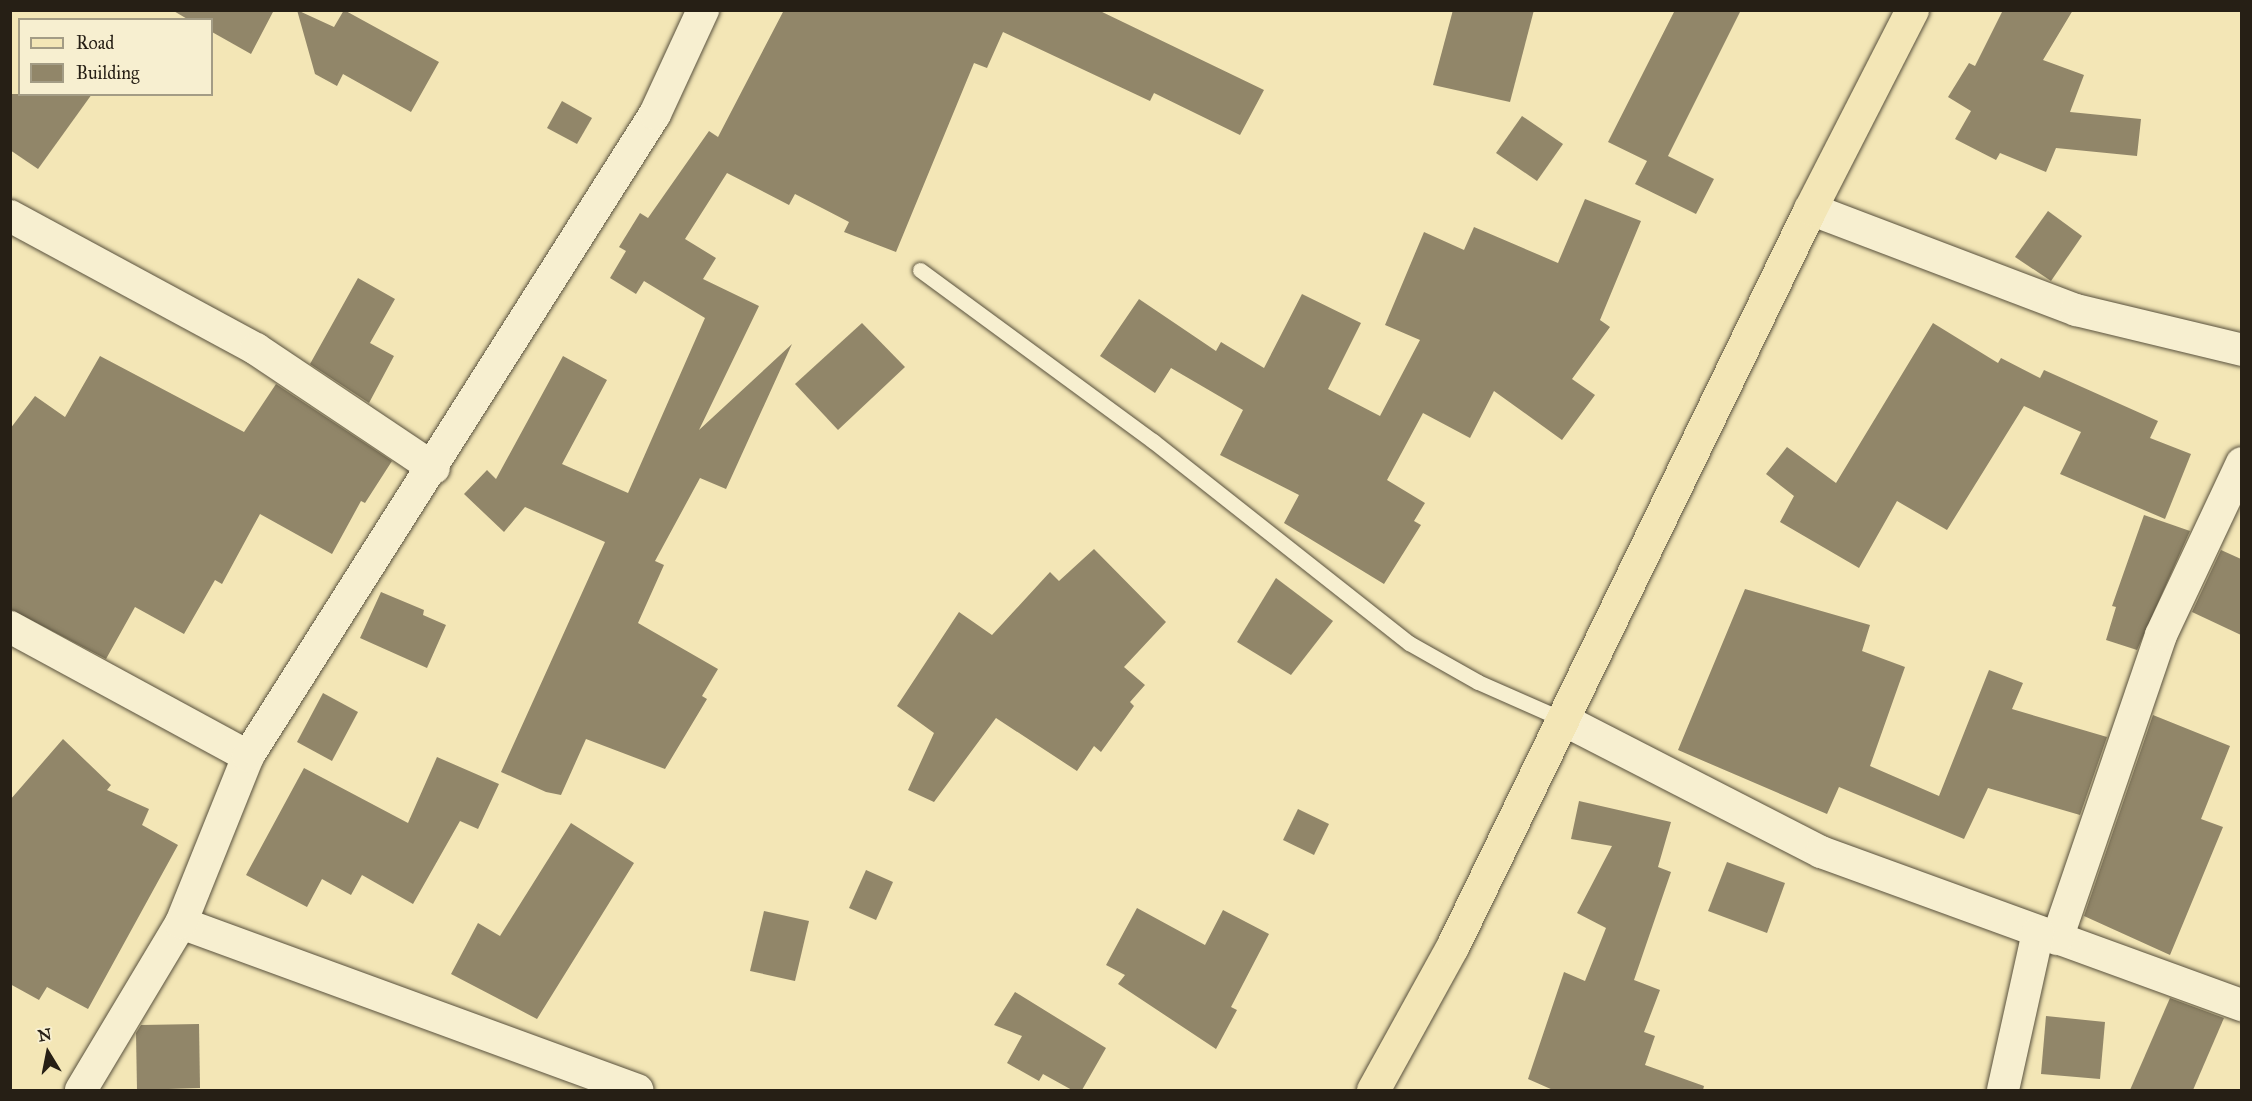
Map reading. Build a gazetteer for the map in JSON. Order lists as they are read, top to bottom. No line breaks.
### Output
{"legend":["Road","Building"],"north":"top"}
